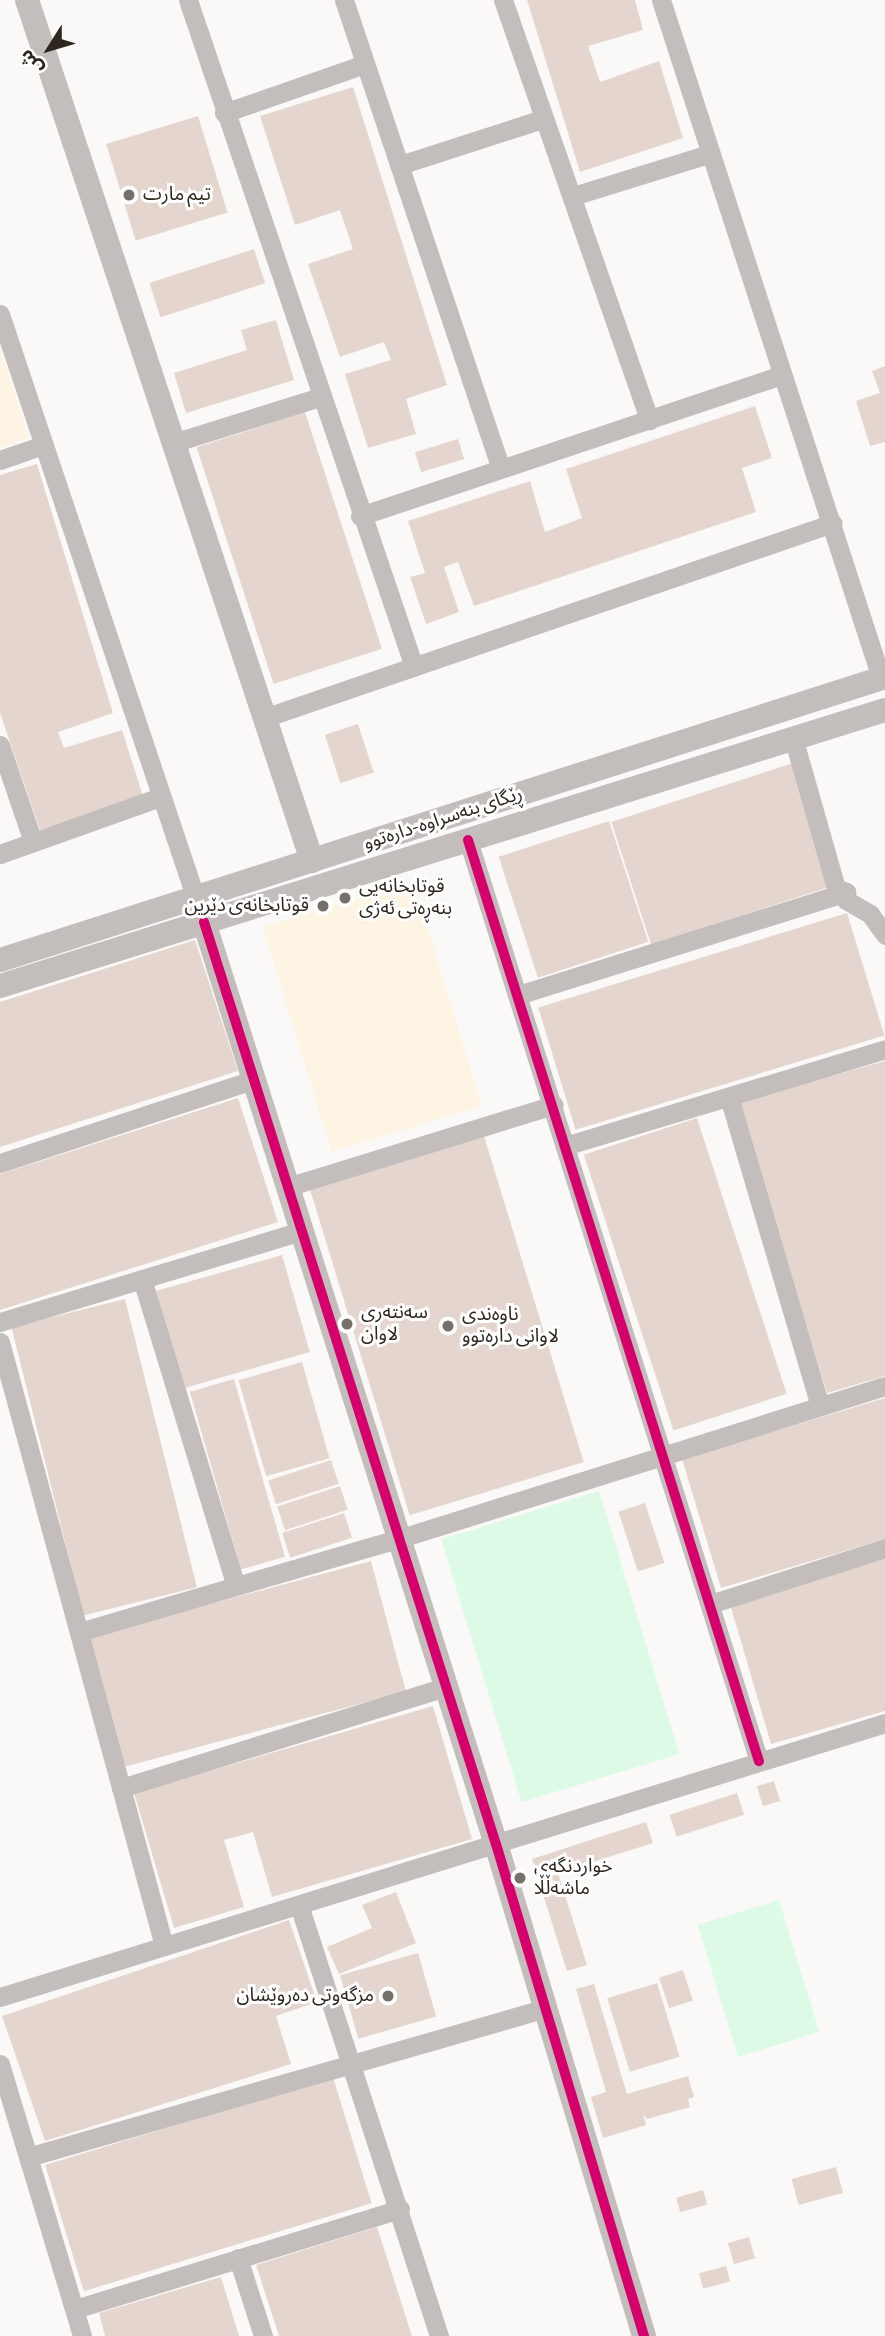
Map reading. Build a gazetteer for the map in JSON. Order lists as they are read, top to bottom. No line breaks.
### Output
{"streets":{"street":["ڕێگای بنەسراوە-دارەتوو"]},"places":["تیم مارت","قوتابخانەیی بنەڕەتی ئەژی","قوتابخانەى دێرین","سەنتەری لاوان","ناوەندی لاوانی دارەتوو","خواردنگەی ماشەڵڵا","مزگەوتی دەروێشان"],"north":"bottom left"}
